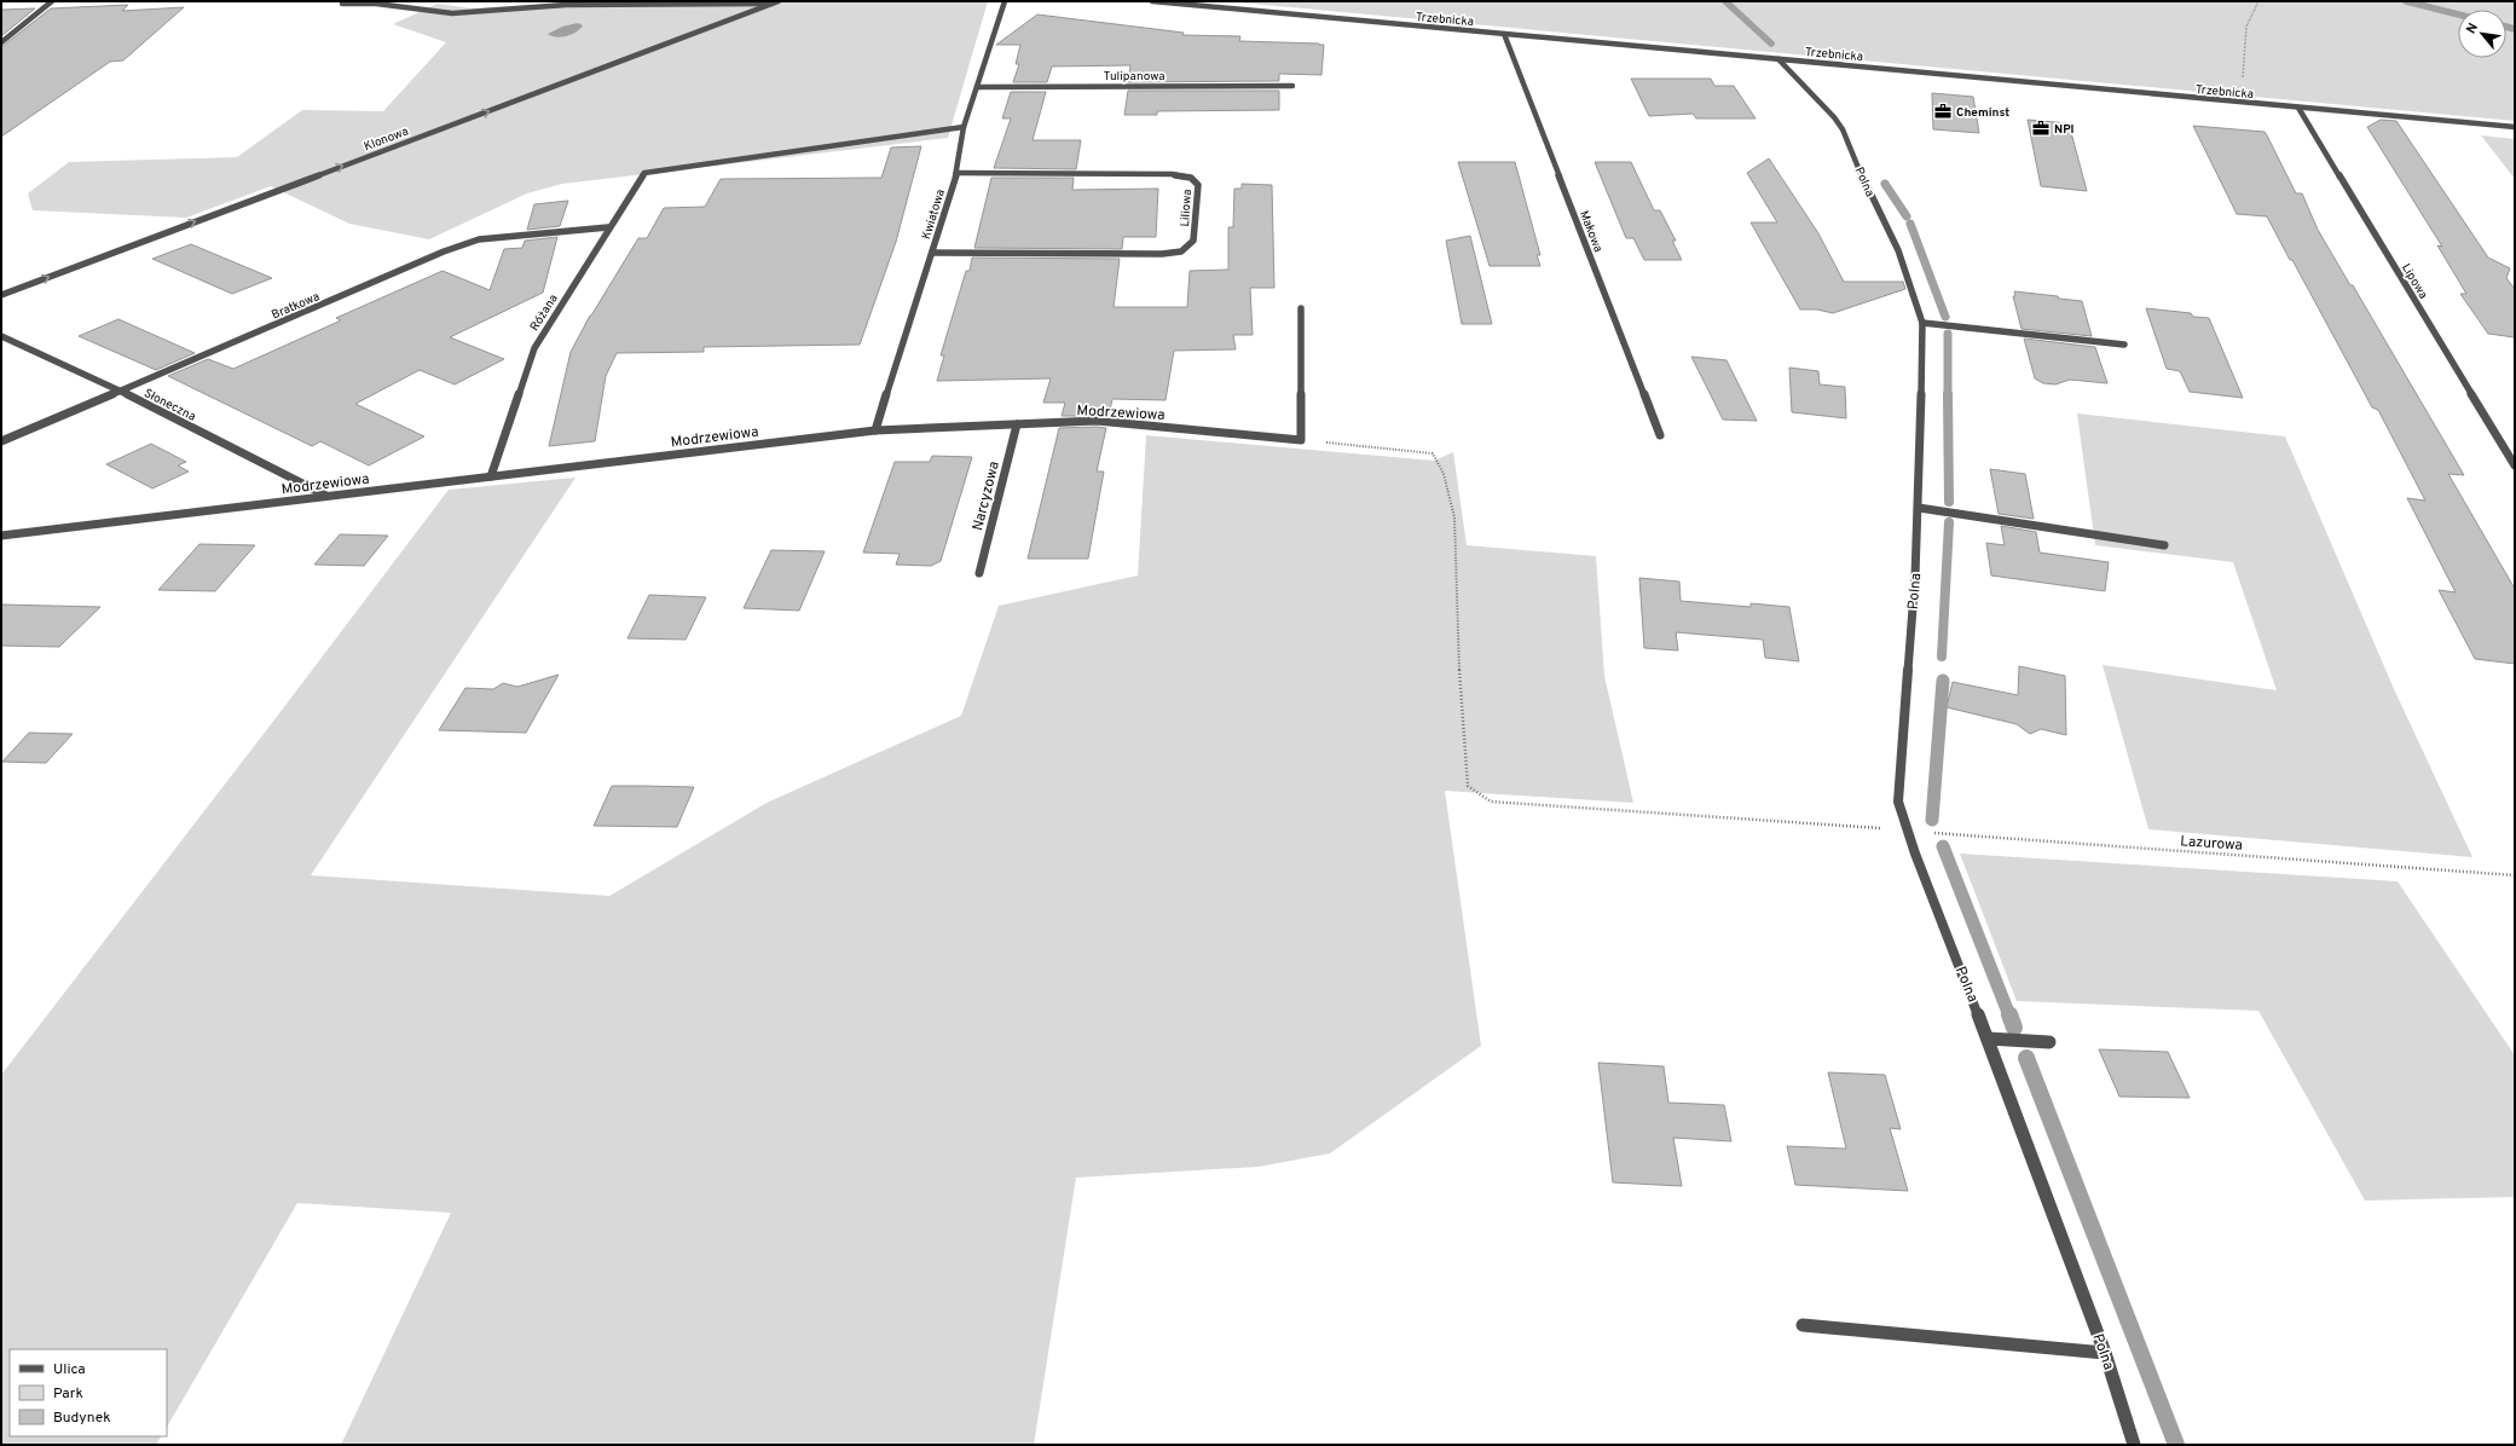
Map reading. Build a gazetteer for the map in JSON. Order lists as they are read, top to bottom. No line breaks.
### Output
{"streets":{"street":["Trzebnicka","Tulipanowa","Klonowa","Polna","Liliowa","Kwiatowa","Makowa","Lipowa","Bratkowa","Różana","Słoneczna","Modrzewiowa","Narcyzowa"],"path":["Lazurowa"]},"crossings":[["Trzebnicka","Polna"],["Trzebnicka","Makowa"],["Trzebnicka","Lipowa"],["Tulipanowa","Kwiatowa"],["Polna","Lazurowa"],["Liliowa","Kwiatowa"],["Kwiatowa","Różana"],["Kwiatowa","Modrzewiowa"],["Bratkowa","Różana"],["Bratkowa","Słoneczna"],["Różana","Modrzewiowa"],["Słoneczna","Modrzewiowa"],["Modrzewiowa","Narcyzowa"],["Modrzewiowa","Lazurowa"]],"places":{"office":["Cheminst","NPI"]},"legend":["Ulica","Park","Budynek"],"north":"top left"}
